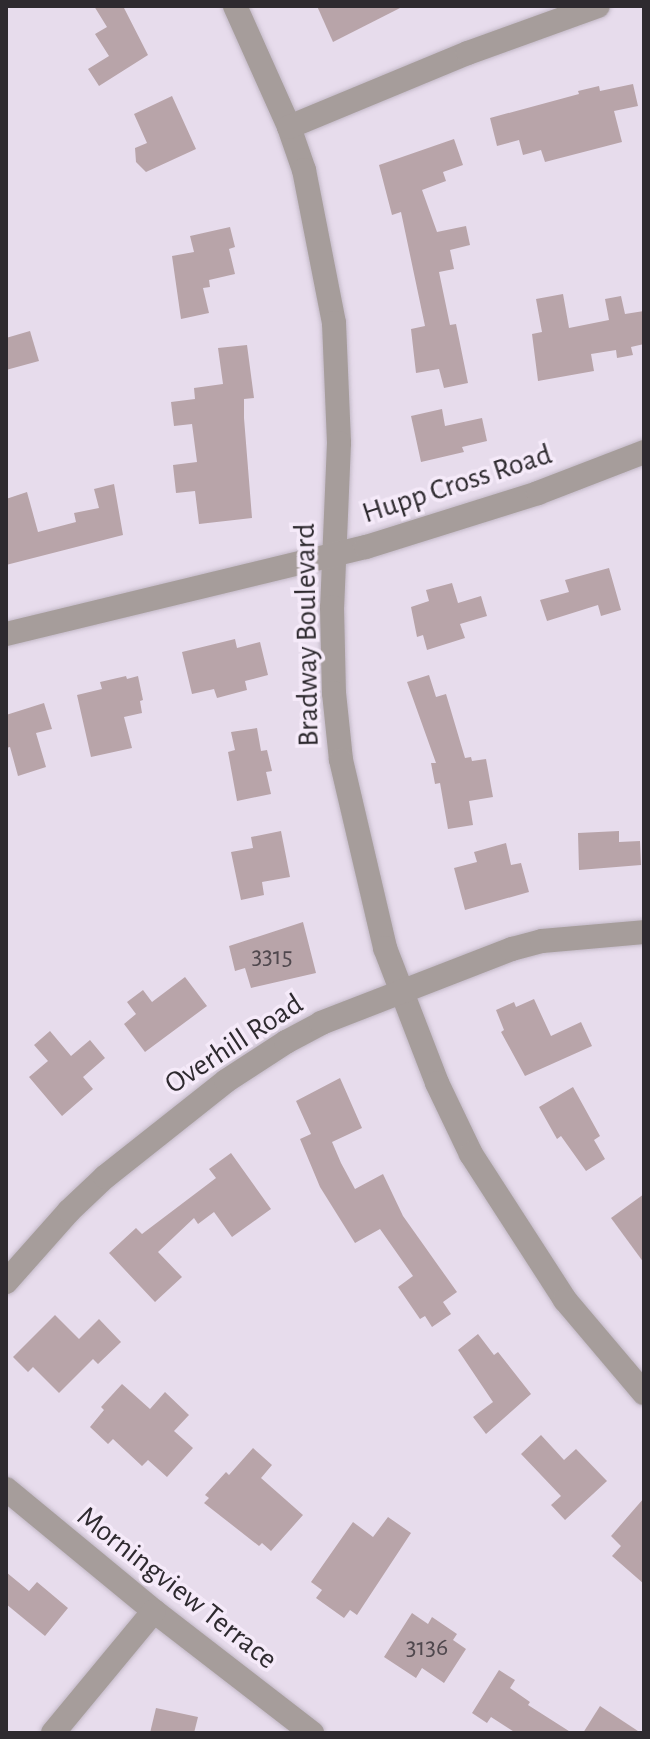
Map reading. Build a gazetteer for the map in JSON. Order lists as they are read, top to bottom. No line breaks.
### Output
{"streets":{"street":["Hupp Cross Road","Bradway Boulevard","Overhill Road","Morningview Terrace"]},"crossings":[["Hupp Cross Road","Bradway Boulevard"],["Bradway Boulevard","Overhill Road"]],"house_numbers":["3315","3136"]}
